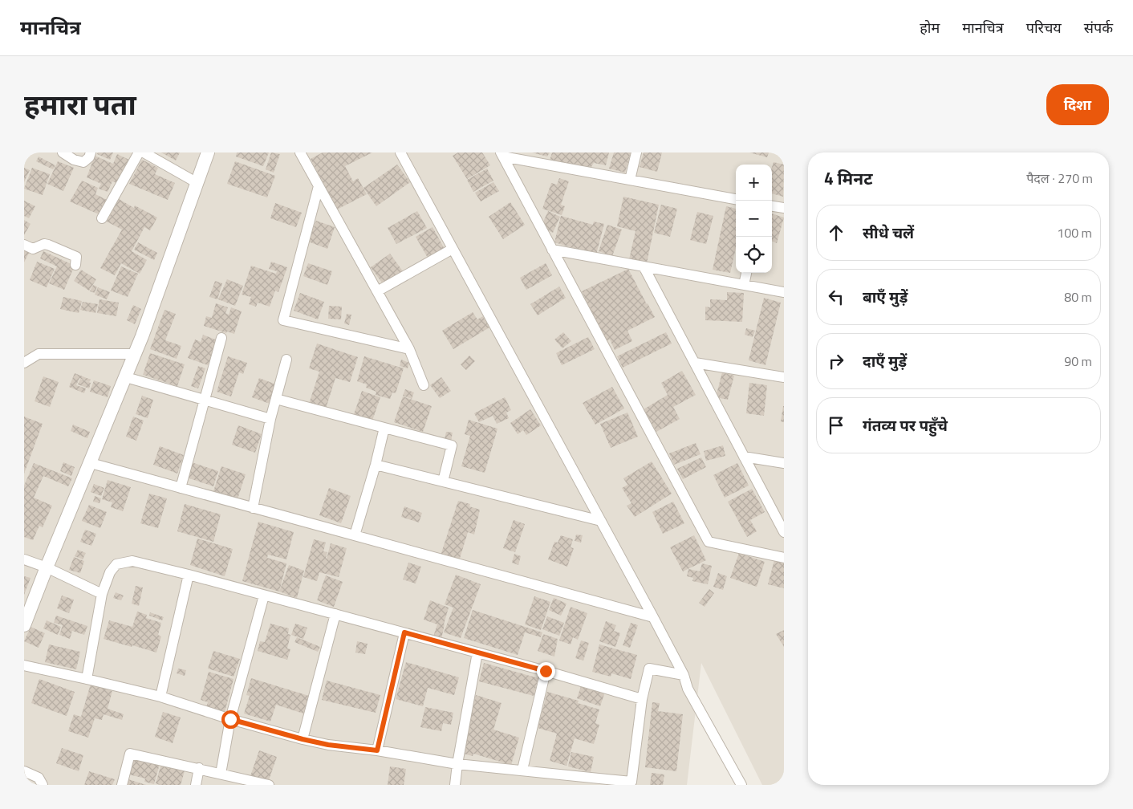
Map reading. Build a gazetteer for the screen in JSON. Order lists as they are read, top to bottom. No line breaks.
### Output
{"page":{"header":"मानचित्र","nav":["होम","मानचित्र","परिचय","संपर्क"],"title":"हमारा पता","buttons":"दिशा","heading":["4 मिनट","पैदल · 270 m"],"map_buttons":["+","−"],"list":[["सीधे चलें","100 m"],["बाएँ मुड़ें","80 m"],["दाएँ मुड़ें","90 m"],"गंतव्य पर पहुँचे"]}}
